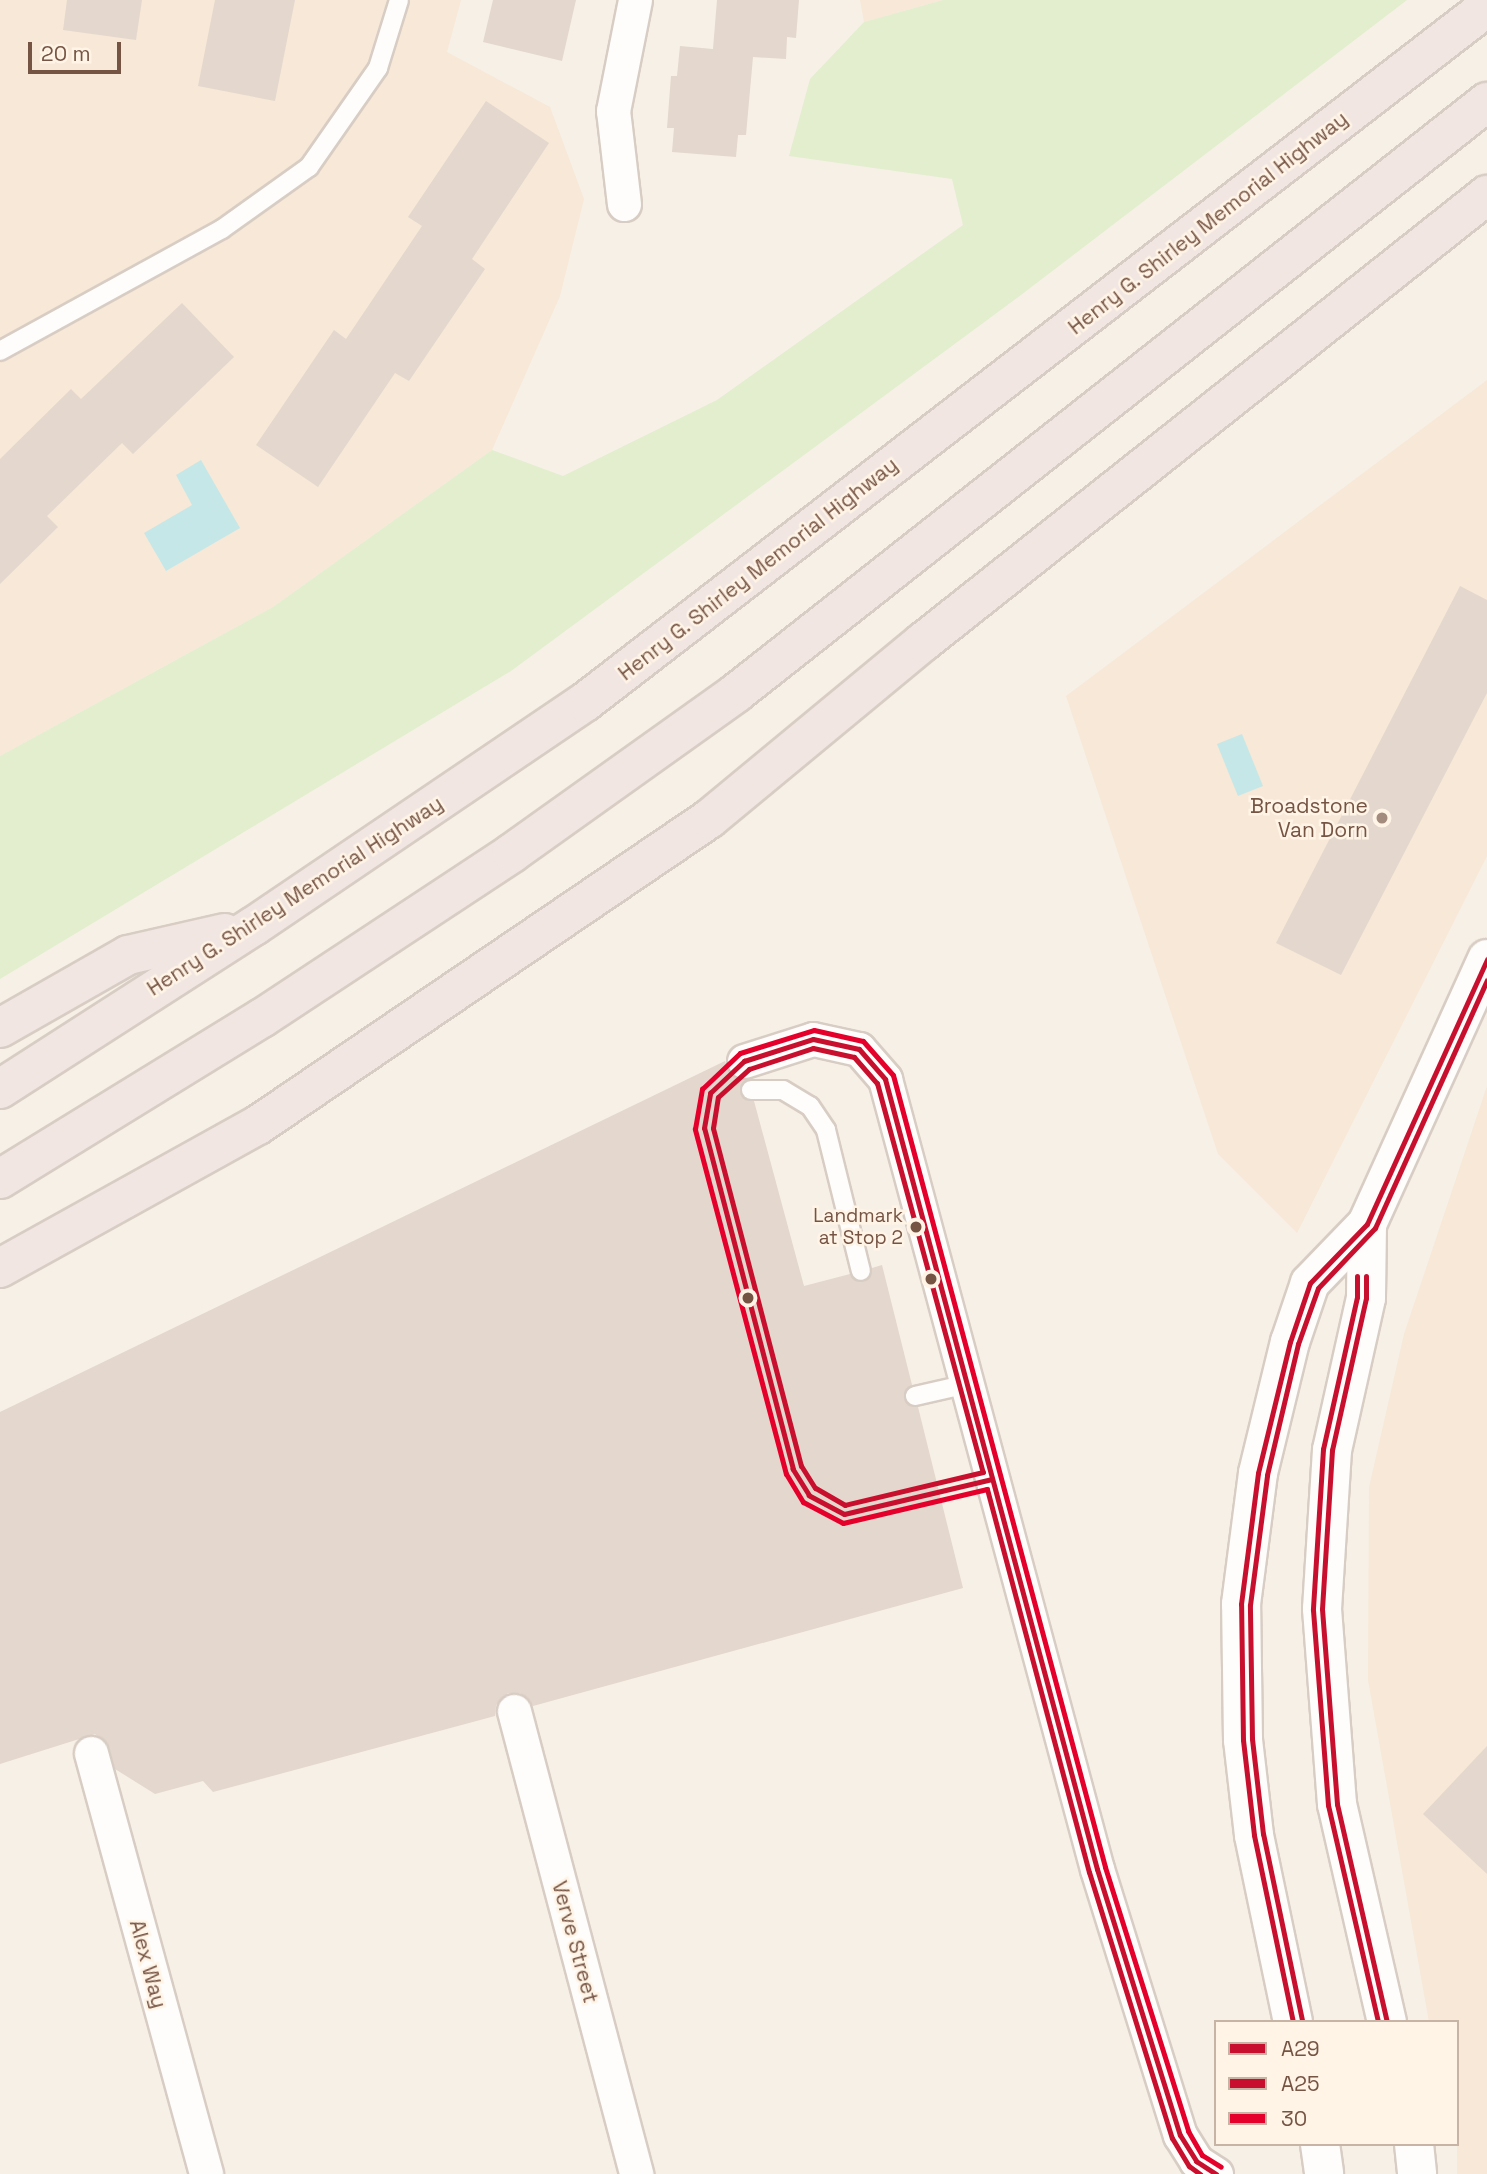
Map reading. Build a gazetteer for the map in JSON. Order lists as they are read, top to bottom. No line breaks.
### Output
{"streets":{"highway":["Henry G. Shirley Memorial Highway"],"street":["Verve Street","Alex Way"]},"places":["Broadstone Van Dorn","Landmark at Stop 2"],"lines":["transit line A29","transit line A25","transit line 30"],"legend":["A29","A25","30"],"scale_bar":"20 m"}
